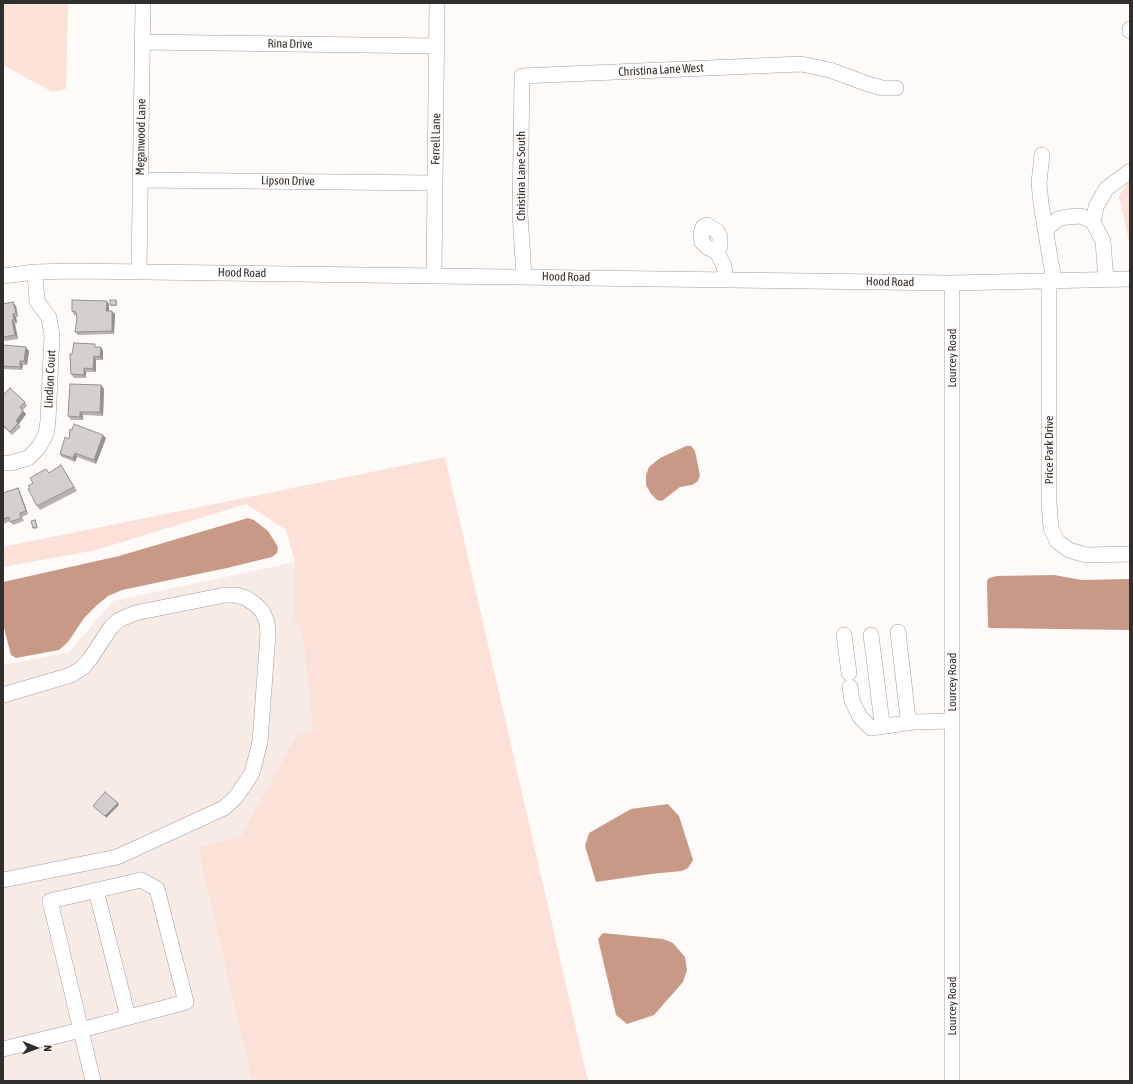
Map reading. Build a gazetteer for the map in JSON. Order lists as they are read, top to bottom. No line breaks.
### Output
{"streets":{"street":["Rina Drive","Christina Lane West","Meganwood Lane","Ferrell Lane","Christina Lane South","Lipson Drive","Hood Road","Lourcey Road","Lindion Court","Price Park Drive"]},"crossings":[["Rina Drive","Meganwood Lane"],["Rina Drive","Ferrell Lane"],["Christina Lane West","Christina Lane South"],["Meganwood Lane","Lipson Drive"],["Meganwood Lane","Hood Road"],["Ferrell Lane","Lipson Drive"],["Ferrell Lane","Hood Road"],["Christina Lane South","Hood Road"],["Hood Road","Lourcey Road"],["Hood Road","Lindion Court"],["Hood Road","Price Park Drive"]],"north":"right"}
